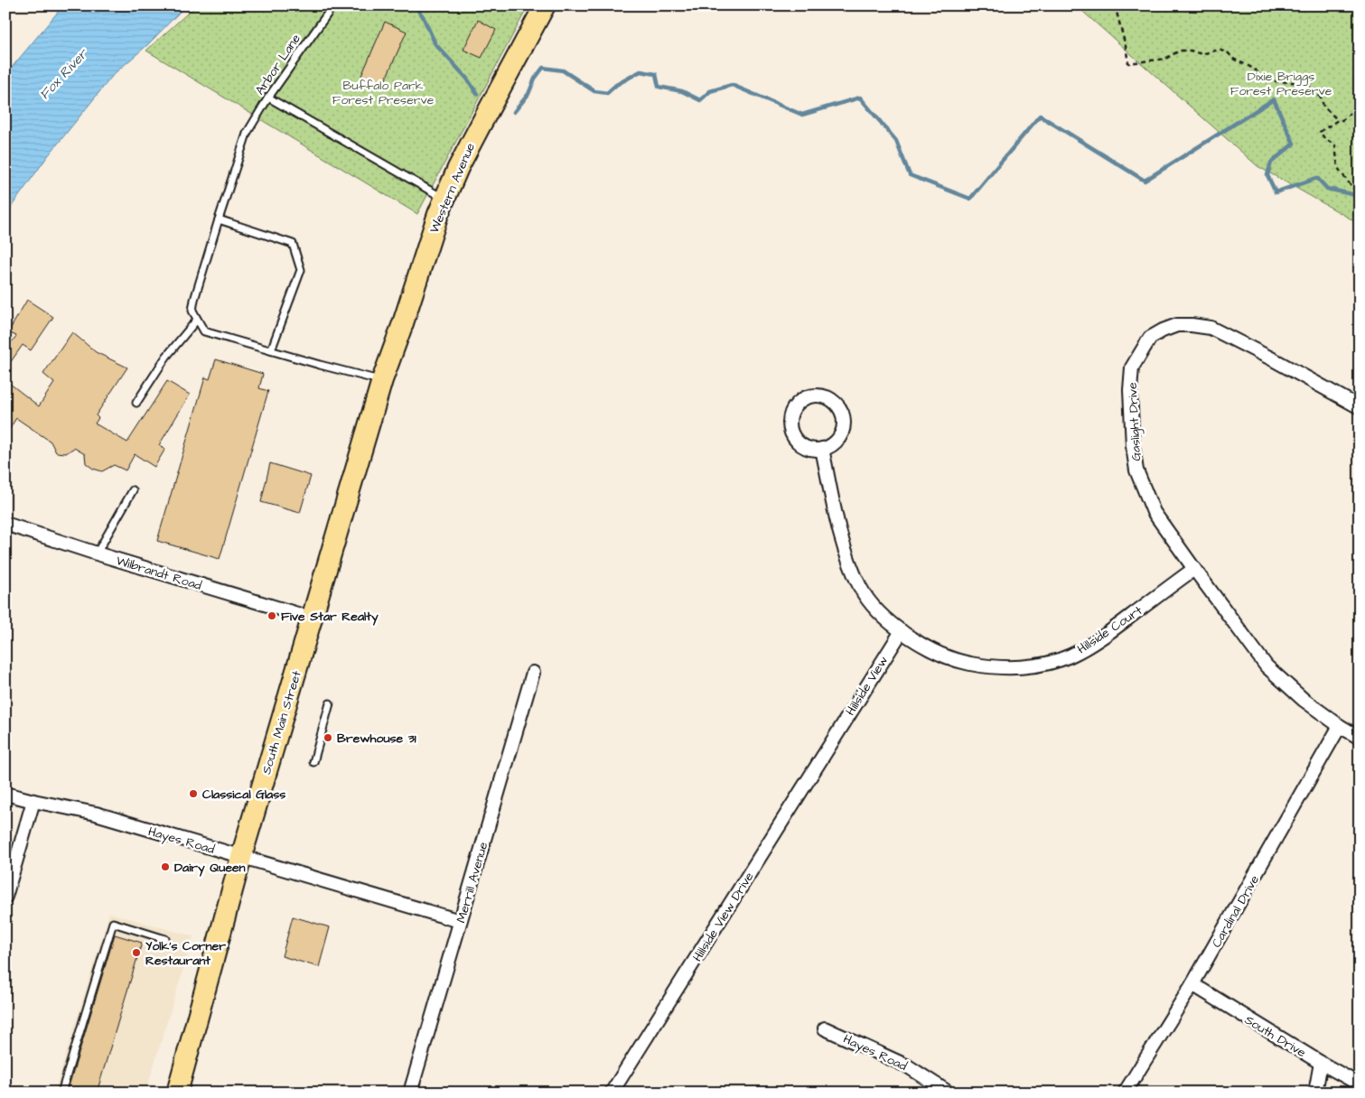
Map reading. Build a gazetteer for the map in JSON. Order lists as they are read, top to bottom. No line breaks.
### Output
{"streets":{"main road":["Western Avenue","South Main Street"],"street":["Gaslight Drive","Wilbrandt Road","Hillside Court","Hillside View","Hayes Road","Merrill Avenue","Cardinal Drive","Hillside View Drive","South Drive"],"lane":["Arbor Lane"]},"crossings":[["Western Avenue","South Main Street"],["Gaslight Drive","Hillside Court"],["Gaslight Drive","Cardinal Drive"],["Wilbrandt Road","South Main Street"],["Hillside Court","Hillside View"],["Hillside View","Hillside View Drive"],["South Main Street","Hayes Road"],["Hayes Road","Merrill Avenue"],["Cardinal Drive","South Drive"]],"water":["Fox River"],"parks":["Dixie Briggs Forest Preserve","Buffalo Park Forest Preserve"],"places":["Five Star Realty","Brewhouse 31","Classical Glass","Dairy Queen","Yolk's Corner Restaurant"]}
